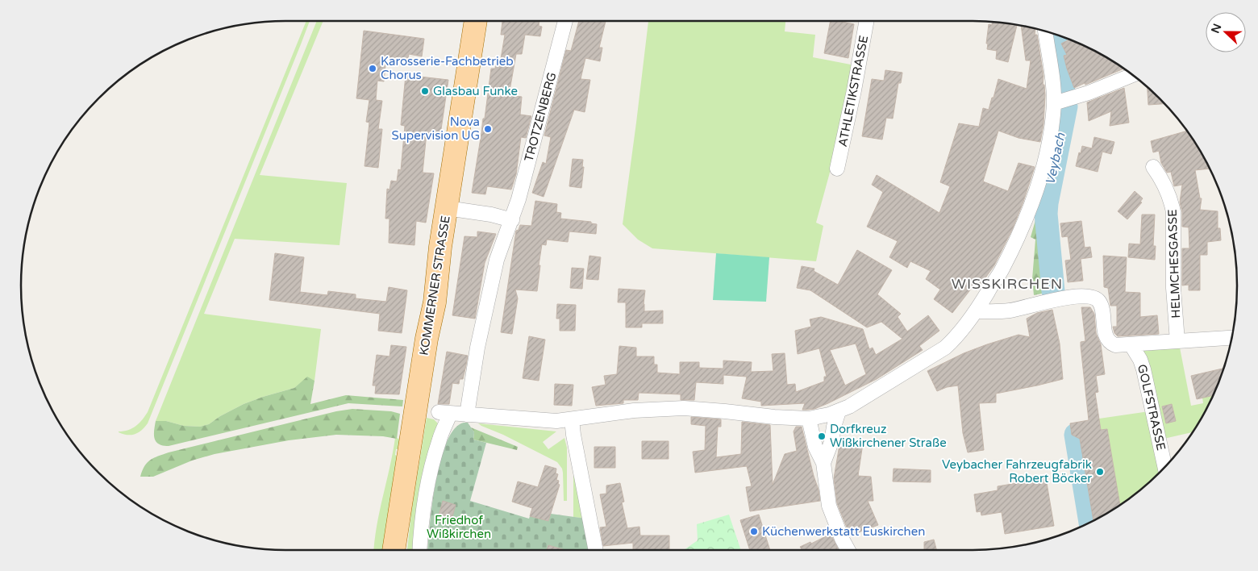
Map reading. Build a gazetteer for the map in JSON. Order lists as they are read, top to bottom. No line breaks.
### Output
{"streets":{"main road":["KOMMERNER STRASSE"],"street":["ATHLETIKSTRASSE","TROTZENBERG","HELMCHESGASSE","GOLFSTRASSE"]},"districts":["WISSKIRCHEN"],"water":["Veybach"],"parks":["Friedhof Wißkirchen"],"places":["Karosserie-Fachbetrieb Chorus","Glasbau Funke","Nova Supervision UG","Dorfkreuz Wißkirchener Straße","Veybacher Fahrzeugfabrik Robert Böcker","Küchenwerkstatt Euskirchen"],"north":"left"}
